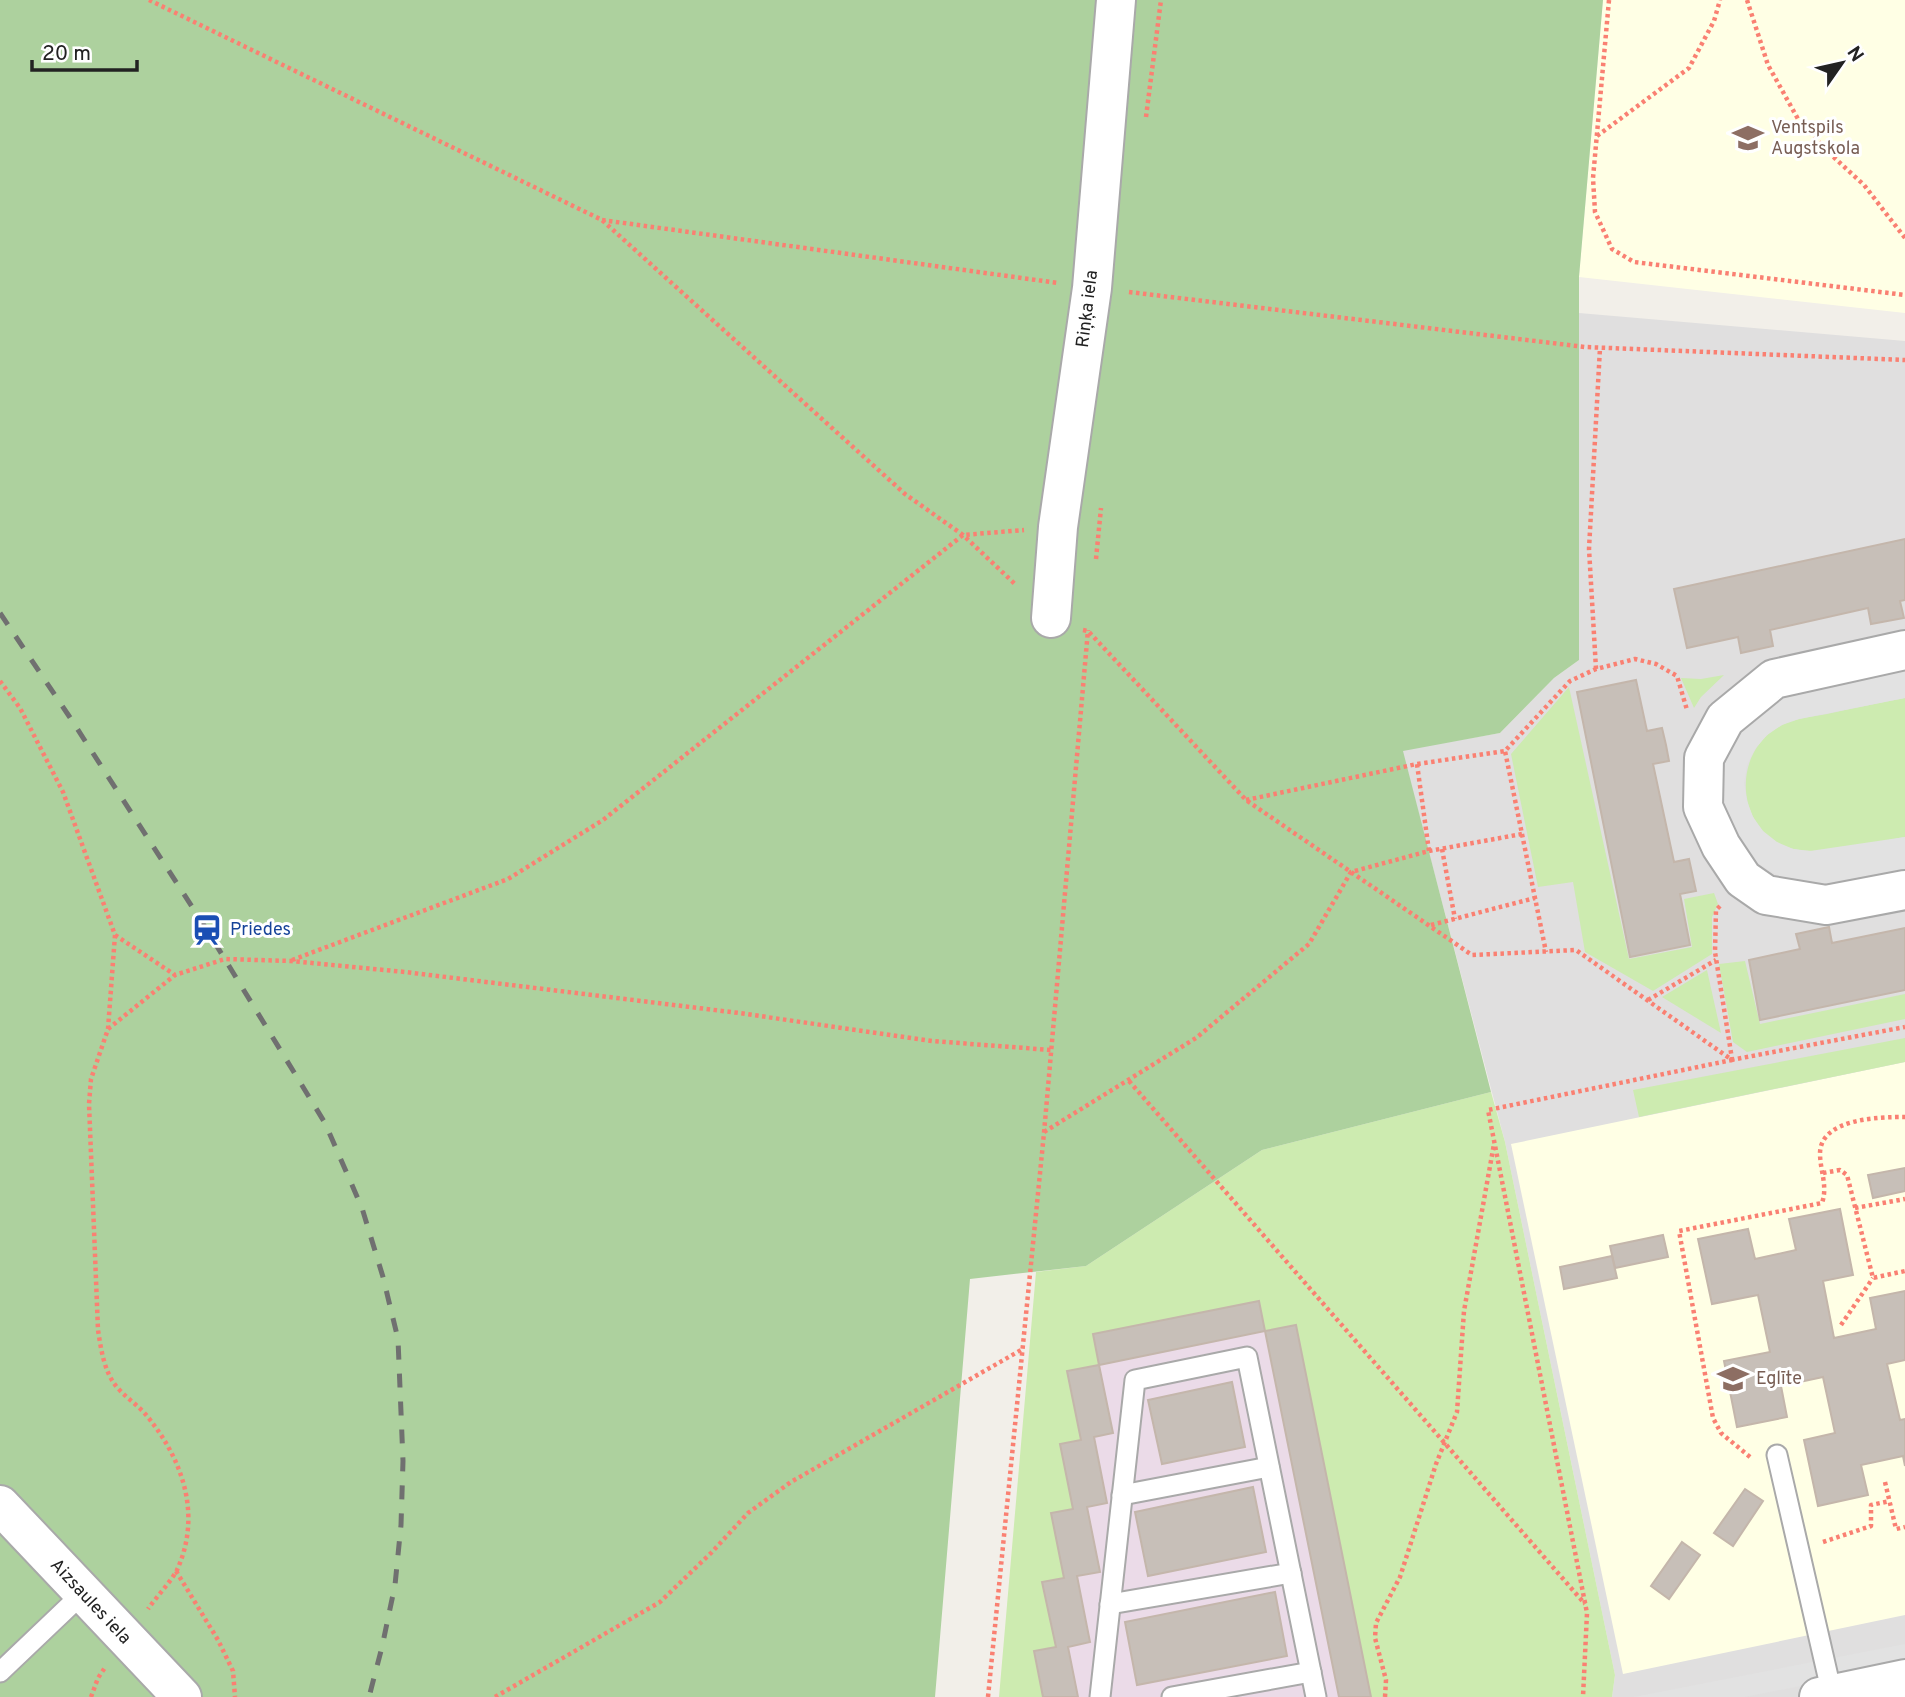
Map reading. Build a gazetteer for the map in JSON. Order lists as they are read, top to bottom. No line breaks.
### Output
{"streets":{"street":["Riņķa iela","Aizsaules iela"]},"places":{"school or university":["Ventspils Augstskola","Eglīte"],"station":["Priedes"]},"scale_bar":"20 m","north":"top right"}
